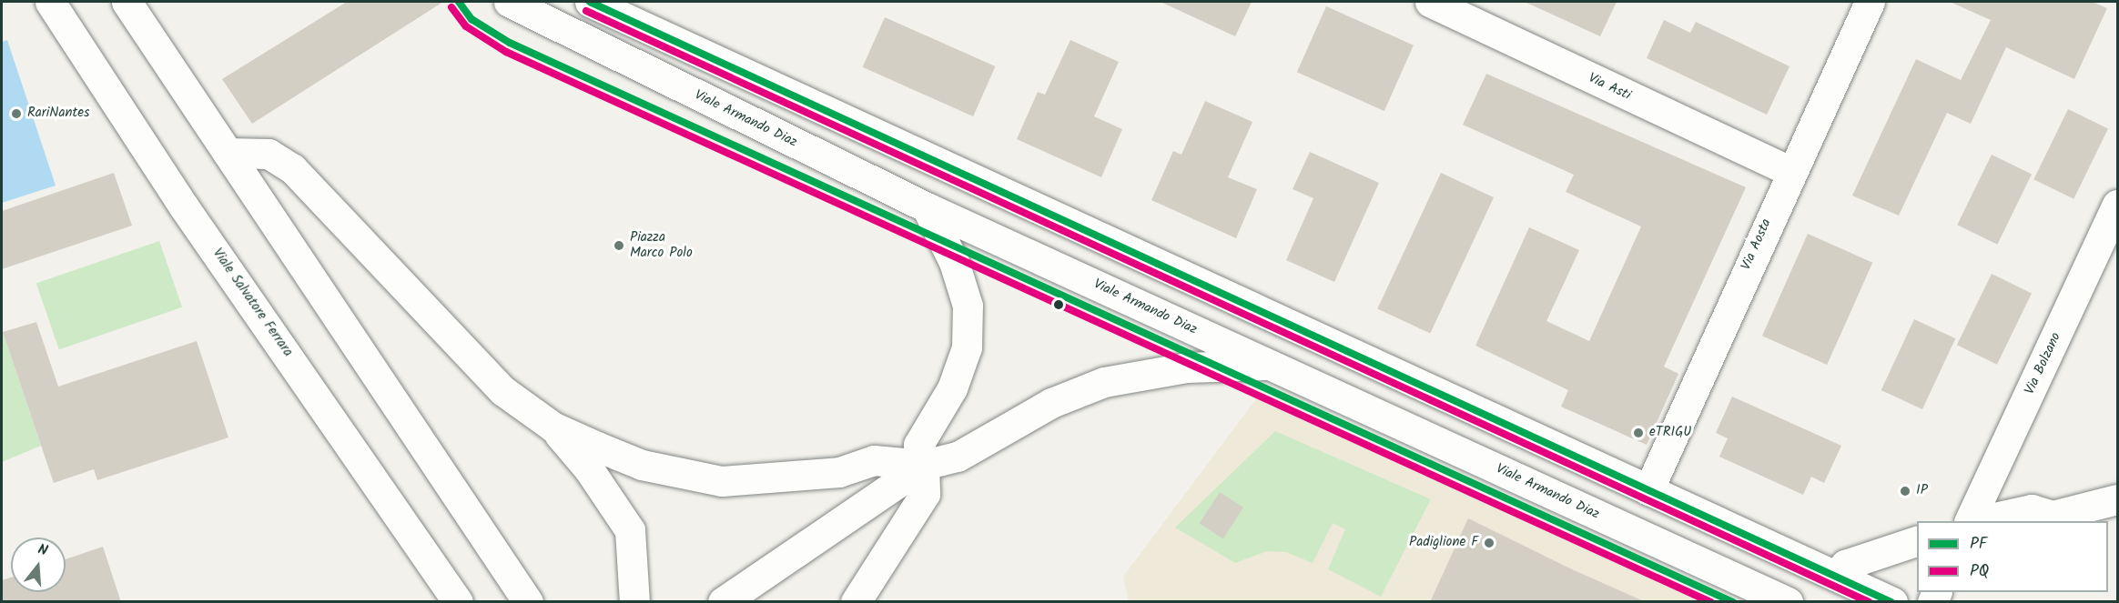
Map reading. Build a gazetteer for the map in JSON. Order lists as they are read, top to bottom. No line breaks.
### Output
{"streets":{"main road":["Via Asti","Viale Armando Diaz","Via Aosta","Viale Salvatore Ferrara","Via Bolzano"]},"crossings":[["Via Asti","Via Aosta"]],"places":["RariNantes","Piazza Marco Polo","eTRIGU","IP","Padiglione F"],"lines":["transit line PF","transit line PQ"],"legend":["PF","PQ"],"north":"top"}
